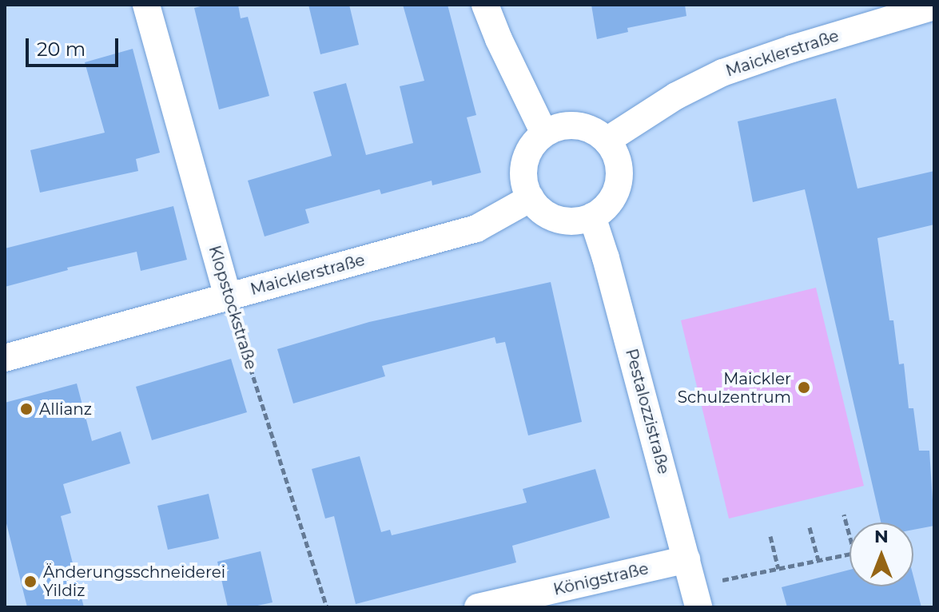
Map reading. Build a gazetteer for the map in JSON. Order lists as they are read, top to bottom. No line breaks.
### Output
{"streets":{"street":["Maicklerstraße","Klopstockstraße","Pestalozzistraße","Königstraße"]},"crossings":[["Maicklerstraße","Klopstockstraße"],["Maicklerstraße","Pestalozzistraße"],["Pestalozzistraße","Königstraße"]],"places":["Maickler Schulzentrum","Allianz","Änderungsschneiderei Yildiz"],"scale_bar":"20 m","north":"top"}
